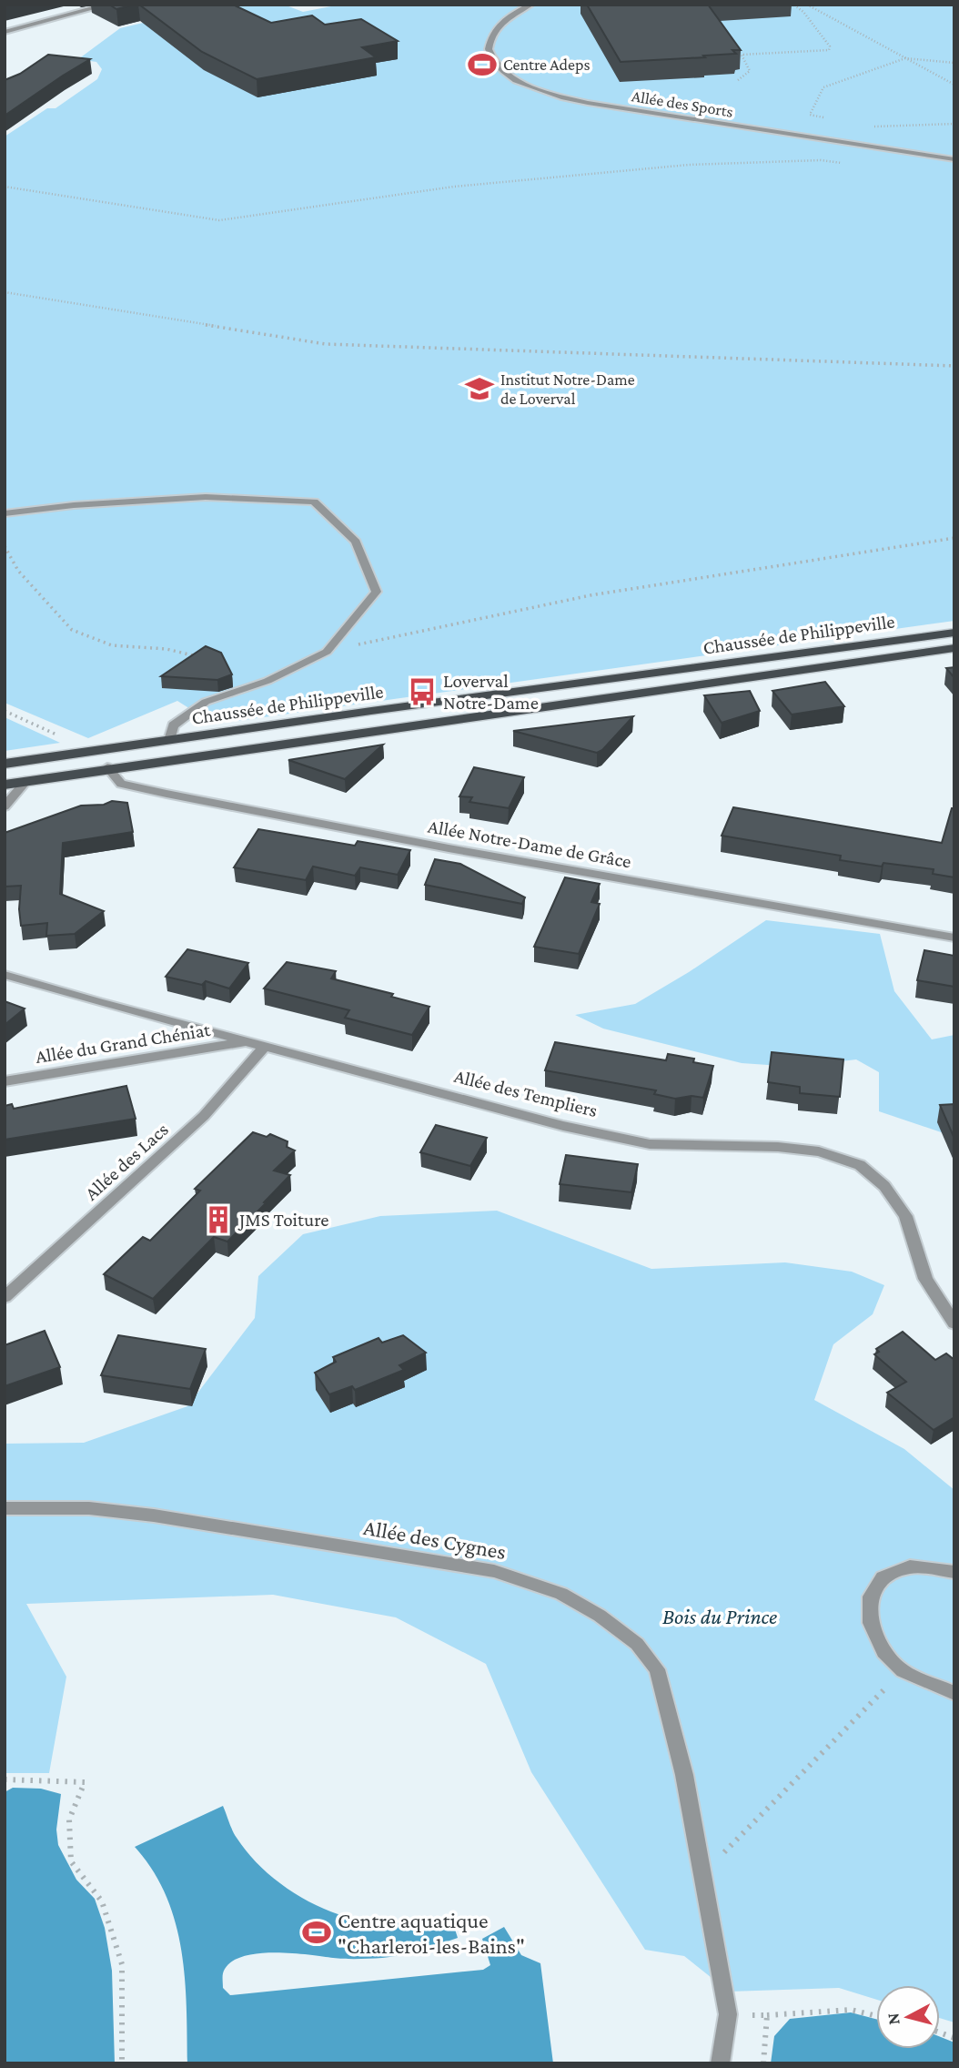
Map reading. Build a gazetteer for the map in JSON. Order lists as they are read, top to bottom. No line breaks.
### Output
{"streets":{"main road":["Chaussée de Philippeville"],"street":["Allée des Sports","Allée Notre-Dame de Grâce","Allée du Grand Chéniat","Allée des Templiers","Allée des Lacs","Allée des Cygnes"]},"crossings":[["Chaussée de Philippeville","Allée Notre-Dame de Grâce"],["Allée du Grand Chéniat","Allée des Templiers"],["Allée des Templiers","Allée des Lacs"]],"parks":["Bois du Prince"],"places":{"sports":["Centre Adeps","Centre aquatique \"Charleroi-les-Bains\""],"school or university":["Institut Notre-Dame de Loverval"],"bus stop":["Loverval Notre-Dame"],"building":["JMS Toiture"]},"north":"left"}
